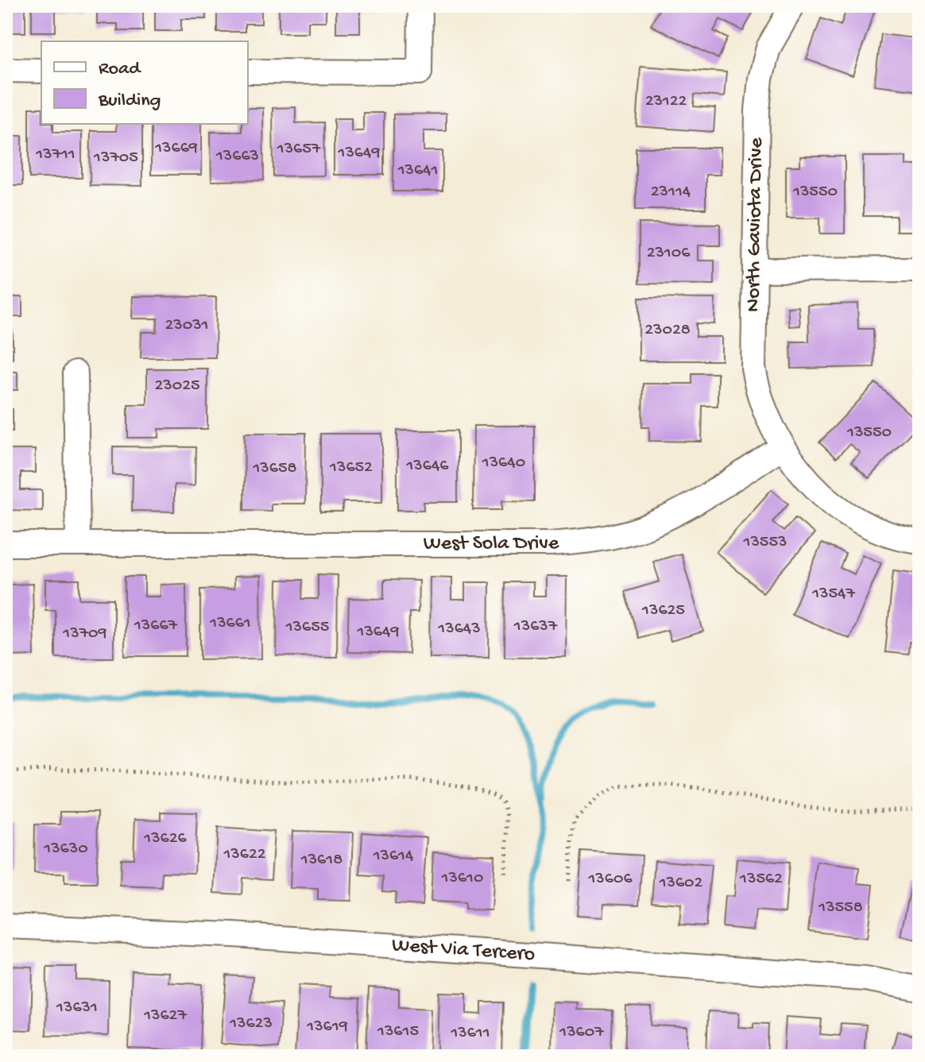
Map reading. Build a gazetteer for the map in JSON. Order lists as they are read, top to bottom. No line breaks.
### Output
{"streets":{"street":["North Gaviota Drive","West Sola Drive","West Via Tercero"]},"crossings":[["North Gaviota Drive","West Sola Drive"]],"house_numbers":["23122","13669","13657","13649","13711","13663","13705","13641","23114","13550","23106","23031","23028","23025","13550","13640","13646","13652","13658","13553","13547","13625","13661","13667","13637","13655","13643","13649","13709","13626","13630","13622","13614","13618","13610","13606","13562","13602","13558","13631","13627","13623","13619","13615","13607","13611"],"legend":["Road","Building"]}
